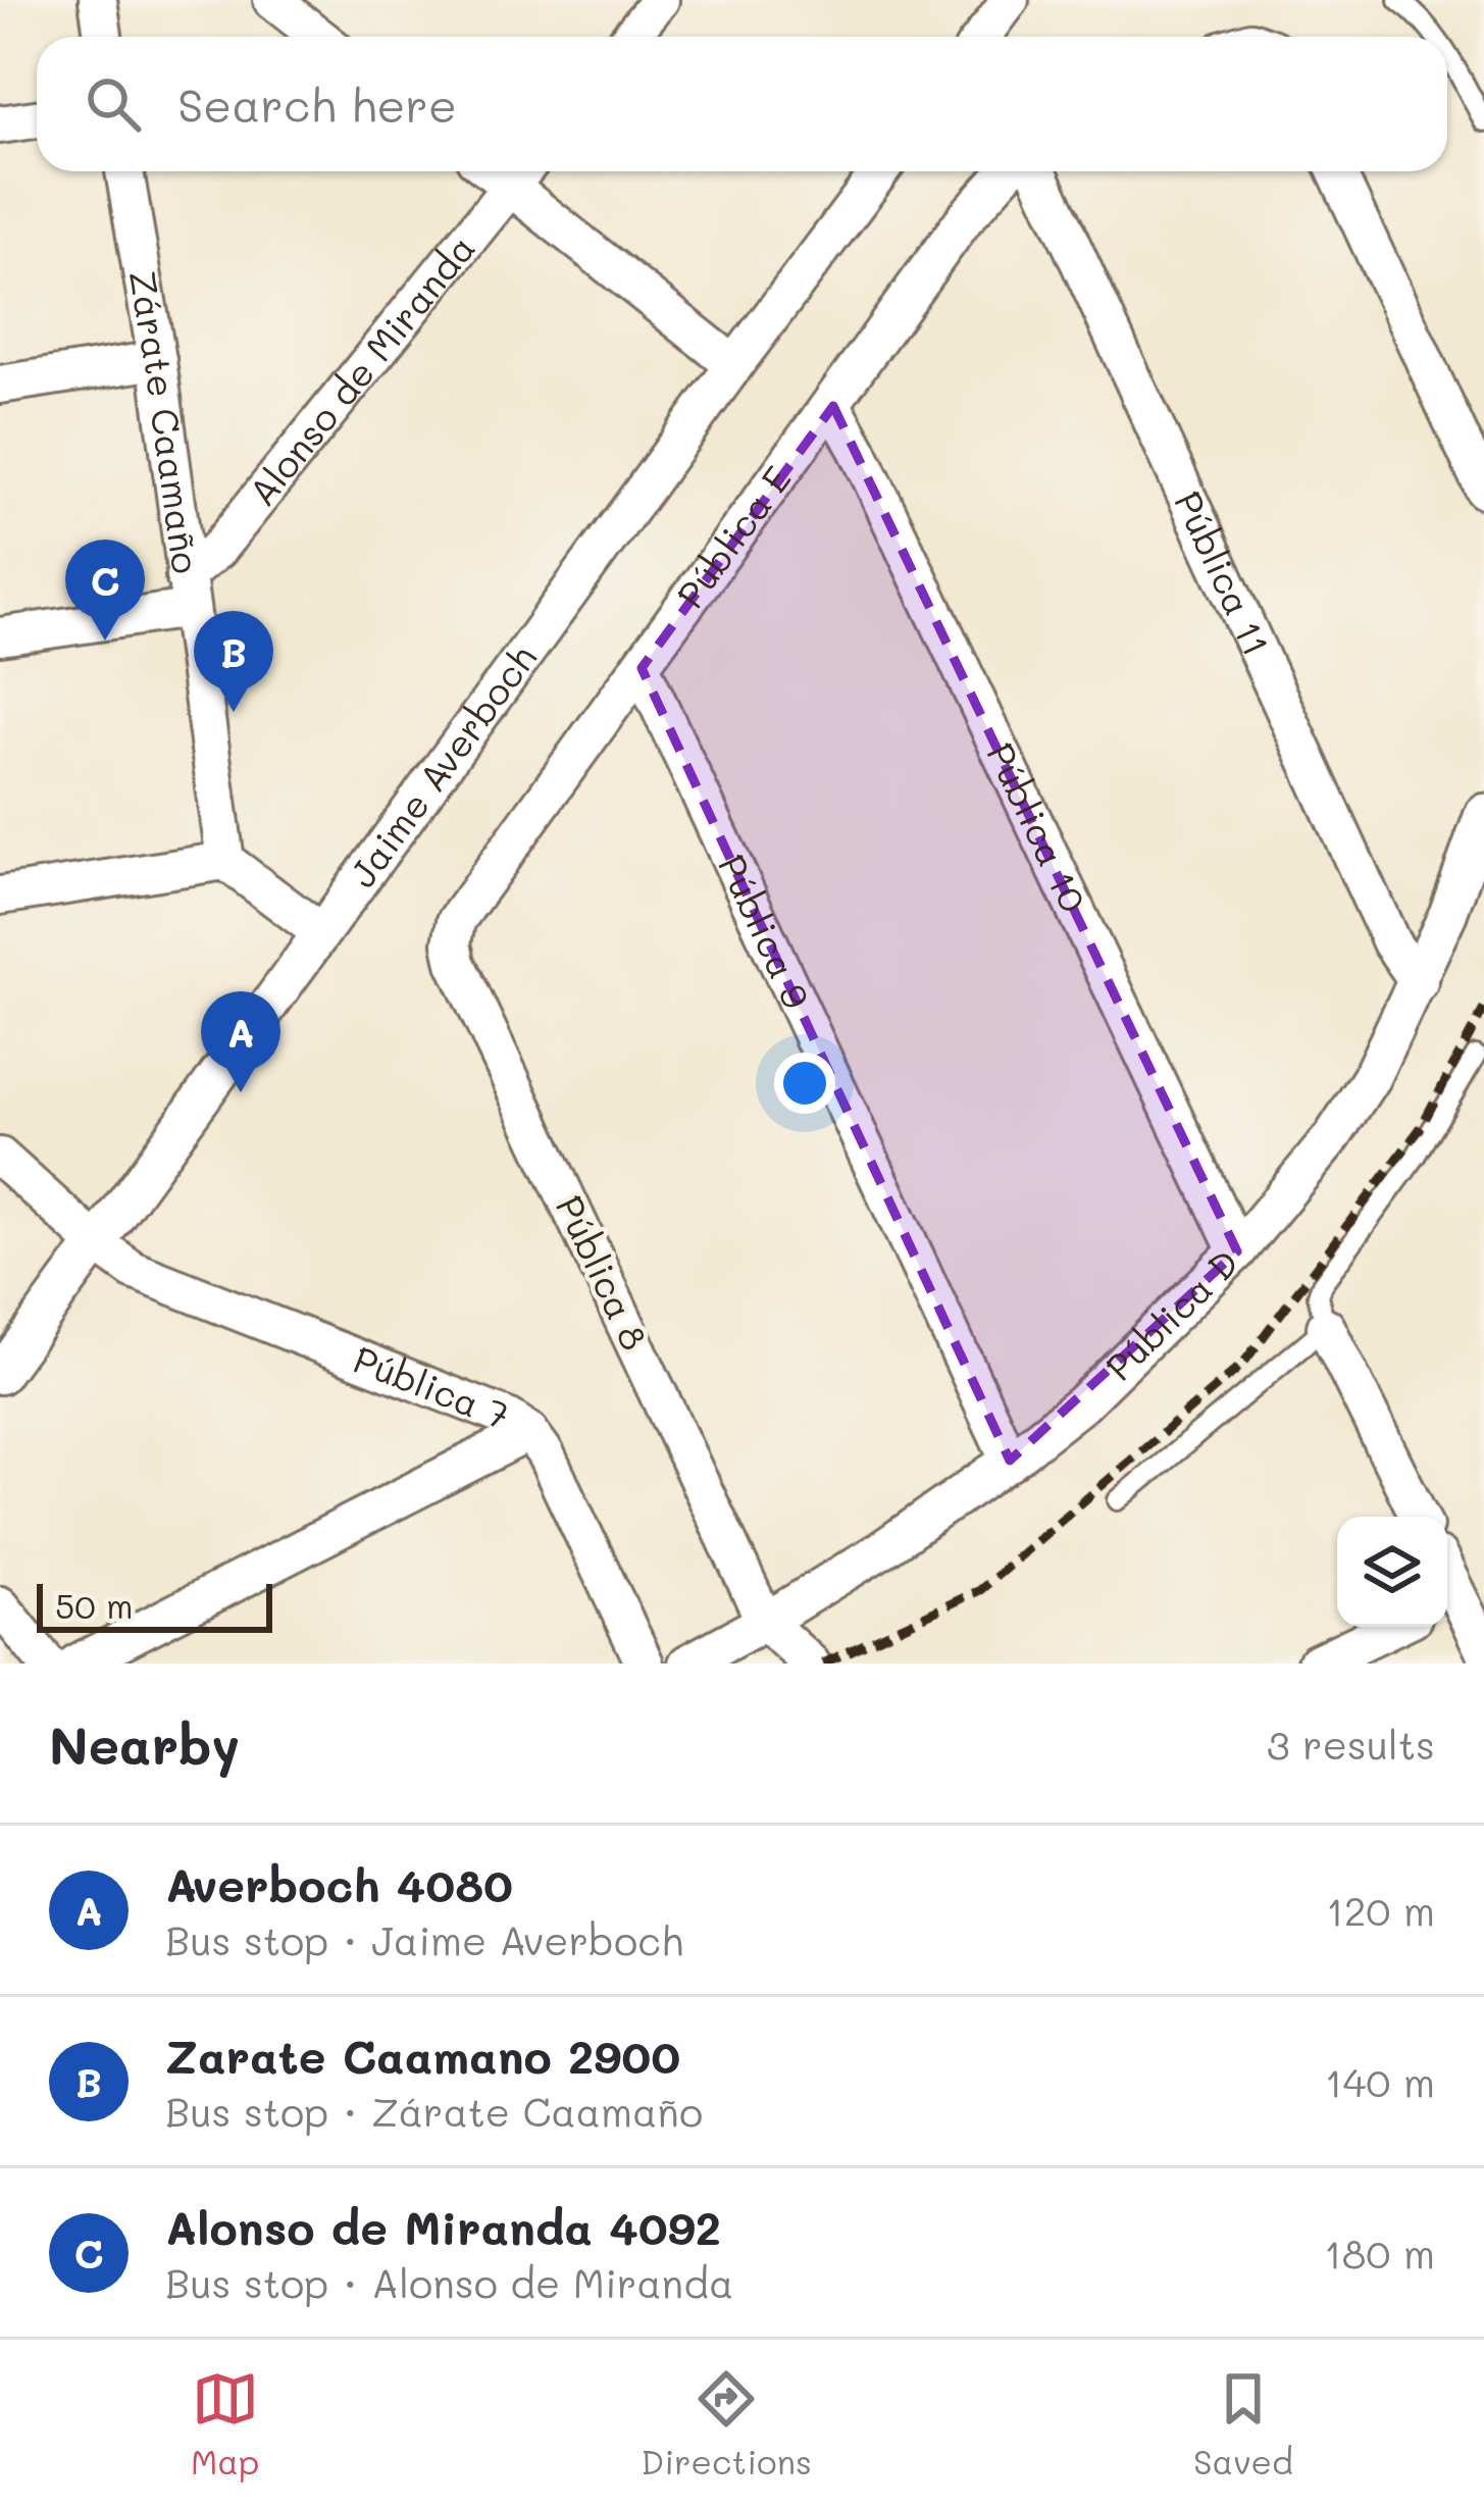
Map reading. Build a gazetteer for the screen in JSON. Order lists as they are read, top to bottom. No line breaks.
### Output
{"streets":{"street":["Alonso de Miranda","Zárate Caamaño","Pública E","Pública 11","Jaime Averboch","Pública 10","Pública 9","Pública 8","Pública D","Pública 7"]},"crossings":[["Alonso de Miranda","Zárate Caamaño"],["Pública E","Pública 10"],["Pública E","Pública 9"],["Pública E","Pública 8"],["Pública 11","Pública D"],["Jaime Averboch","Pública 7"],["Pública 10","Pública D"],["Pública 9","Pública D"],["Pública 8","Pública D"]],"scale_bar":"50 m","page":{"search":"Search here","pins":["C","B","A"],"scale":"50 m","heading":["Nearby","3 results"],"list":[{"mark":"A","name":"Averboch 4080","note":"Bus stop · Jaime Averboch","value":"120 m"},{"mark":"B","name":"Zarate Caamano 2900","note":"Bus stop · Zárate Caamaño","value":"140 m"},{"mark":"C","name":"Alonso de Miranda 4092","note":"Bus stop · Alonso de Miranda","value":"180 m"}],"nav":["Map","Directions","Saved"]}}
